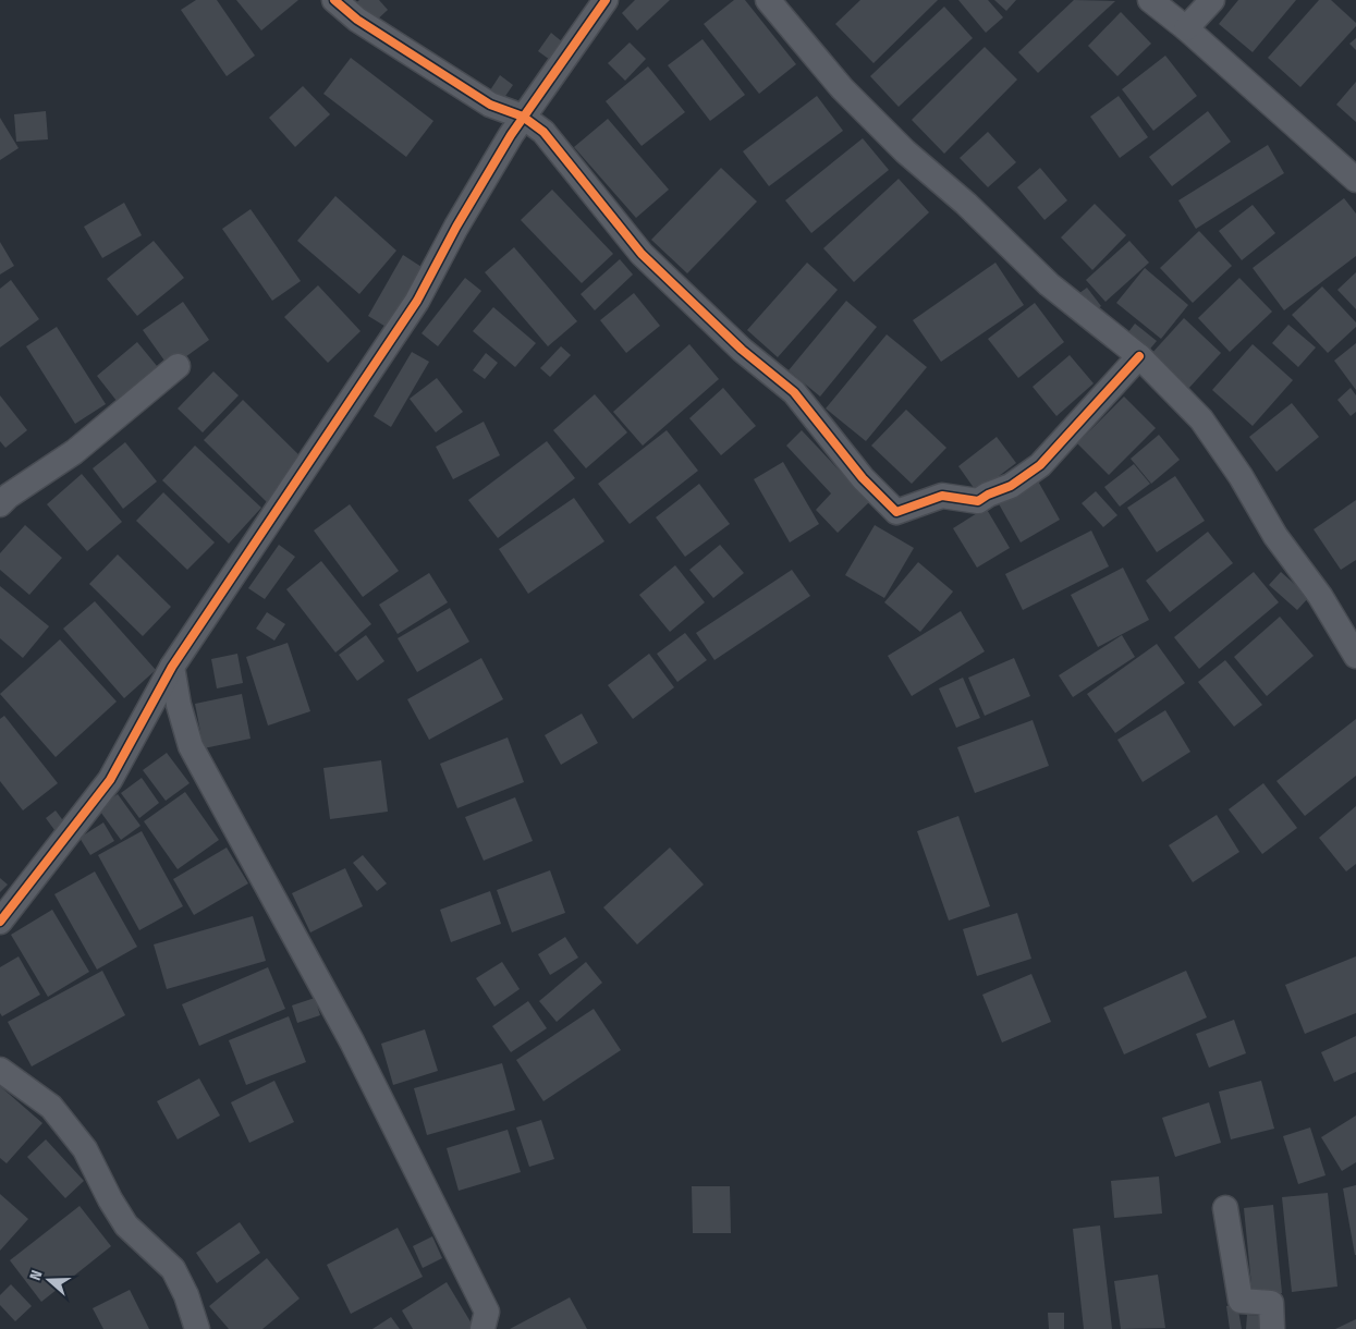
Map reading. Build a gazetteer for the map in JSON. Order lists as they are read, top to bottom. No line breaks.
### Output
{"north":"left"}
